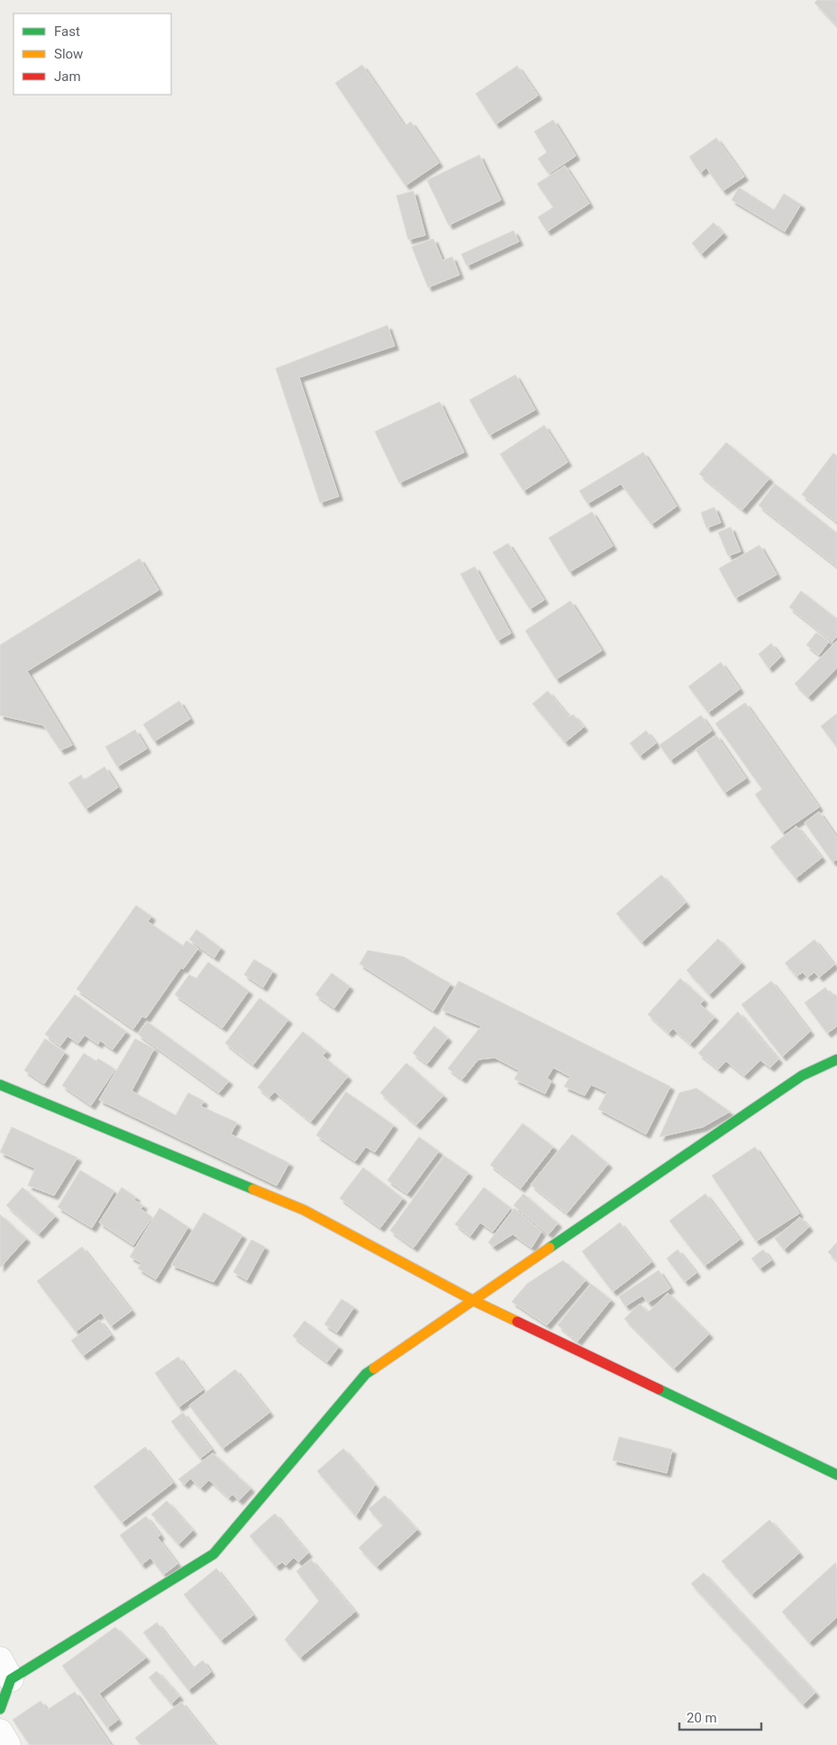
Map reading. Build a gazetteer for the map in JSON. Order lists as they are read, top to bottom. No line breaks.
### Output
{"legend":["Fast","Slow","Jam"],"scale_bar":"20 m"}
